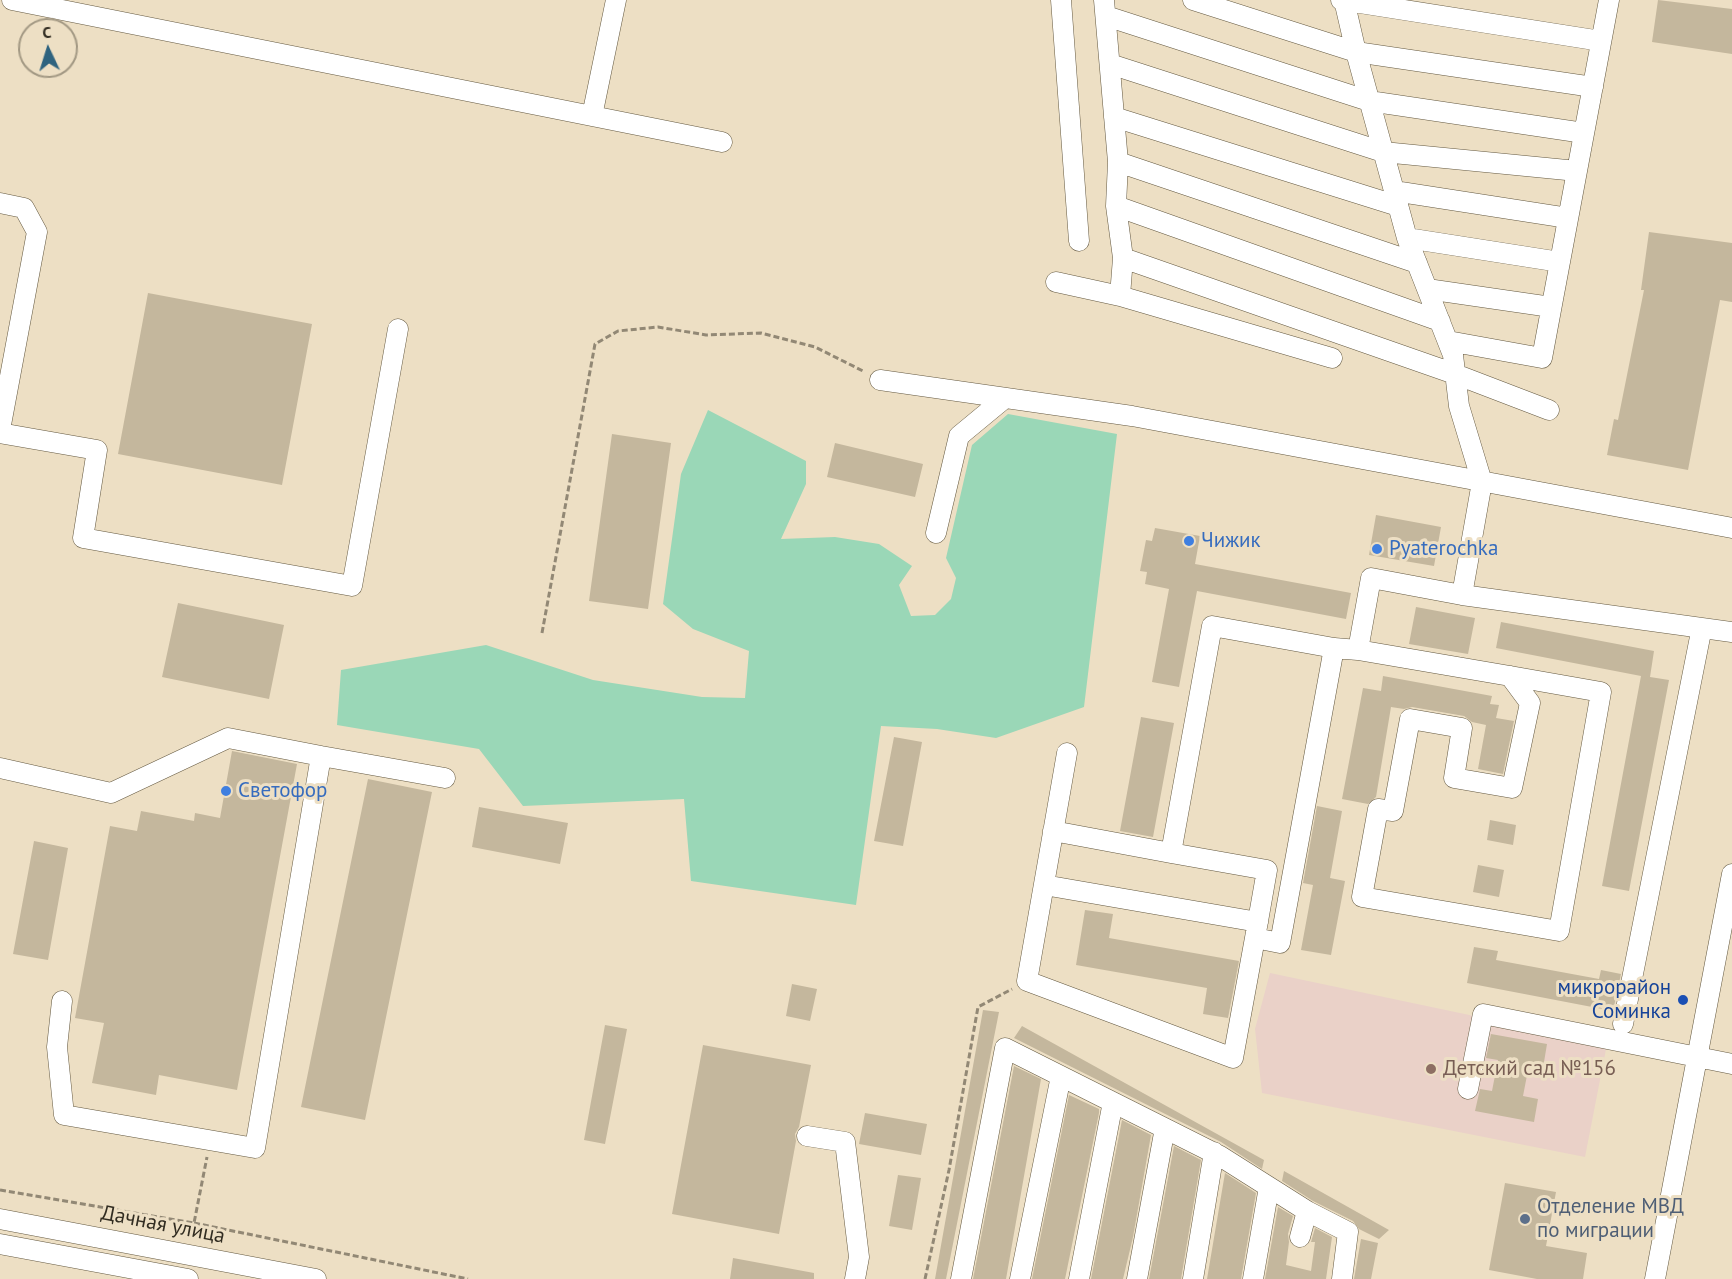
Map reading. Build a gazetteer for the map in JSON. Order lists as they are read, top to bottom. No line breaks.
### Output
{"streets":{"street":["Дачная улица"]},"places":["Чижик","Pyaterochka","Светофор","микрорайон Соминка","Детский сад №156","Отделение МВД по миграции"],"north":"top"}
